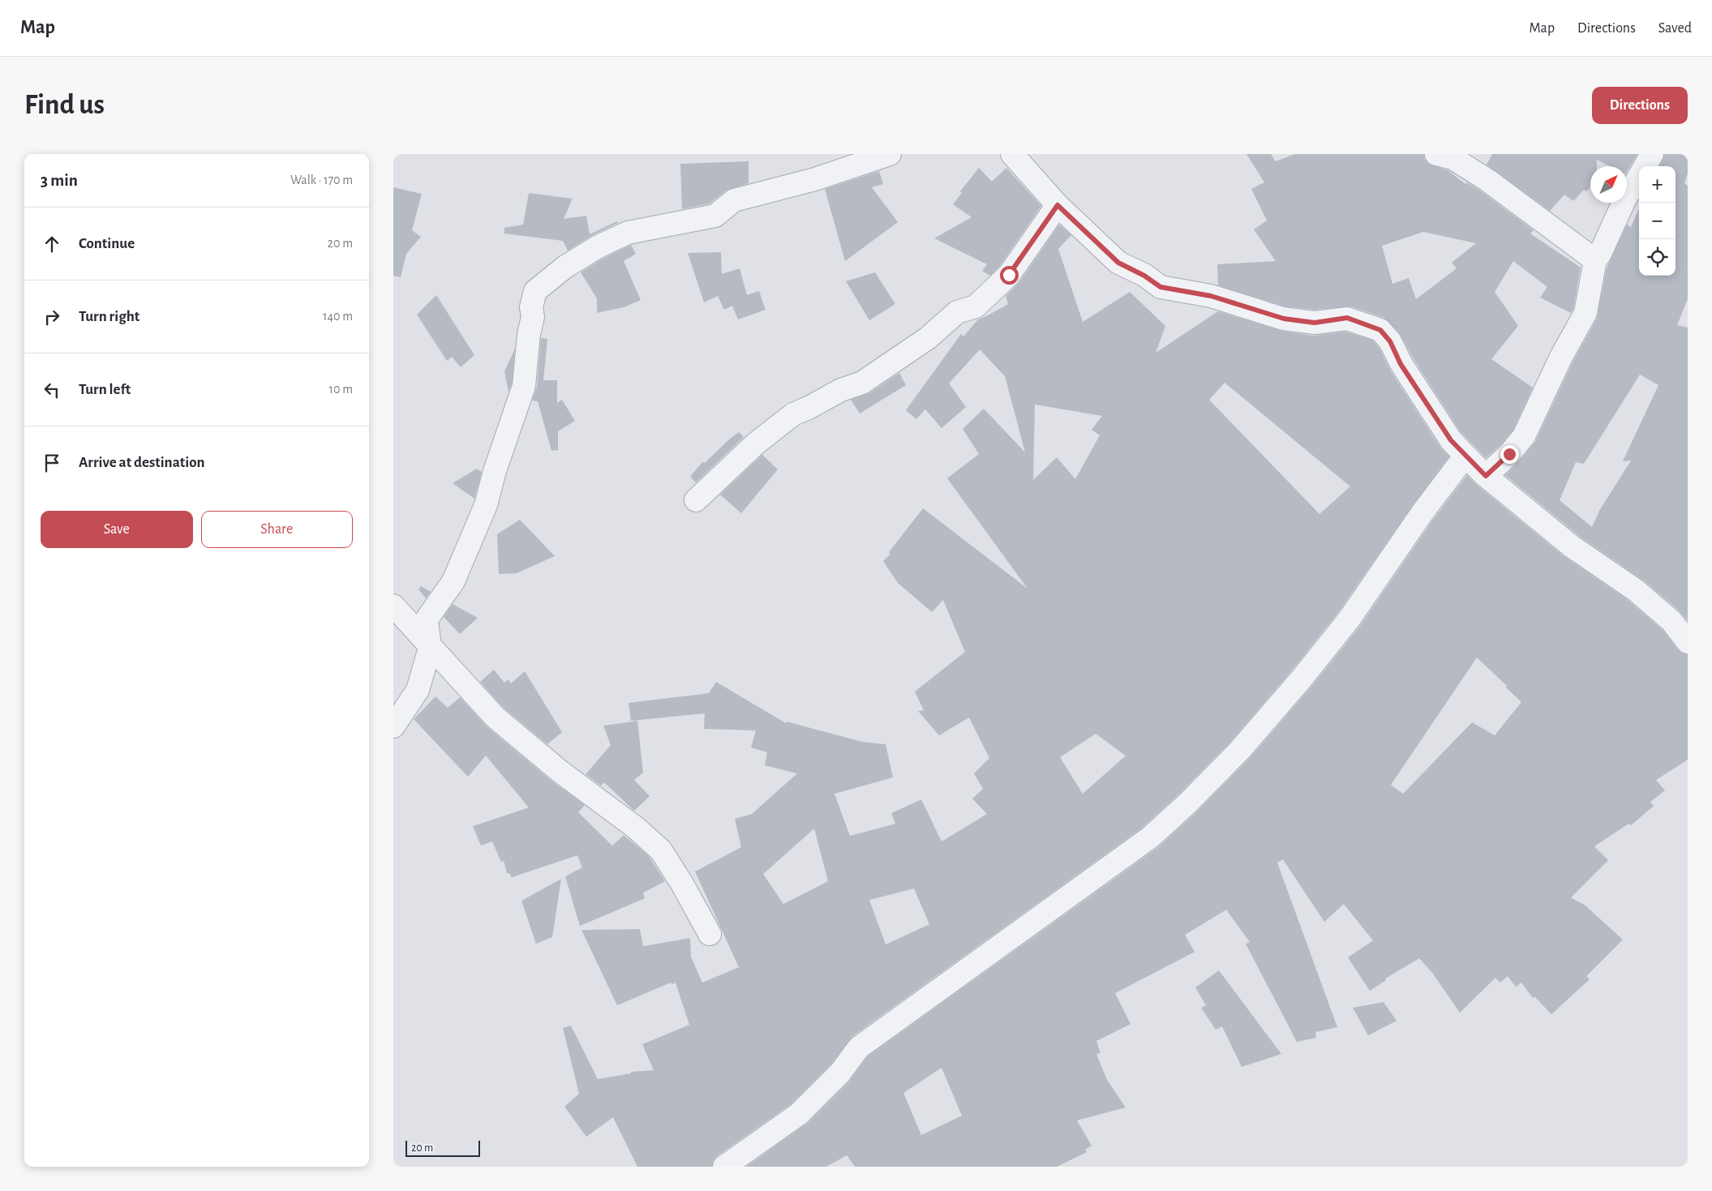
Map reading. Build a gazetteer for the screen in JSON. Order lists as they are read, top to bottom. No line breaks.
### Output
{"scale_bar":"20 m","north":"top right","page":{"header":"Map","nav":["Map","Directions","Saved"],"buttons":["Directions",["Save","Share"]],"title":"Find us","heading":["3 min","Walk · 170 m"],"map_buttons":["+","−"],"list":[["Continue","20 m"],["Turn right","140 m"],["Turn left","10 m"],"Arrive at destination"],"scale":"20 m"}}
